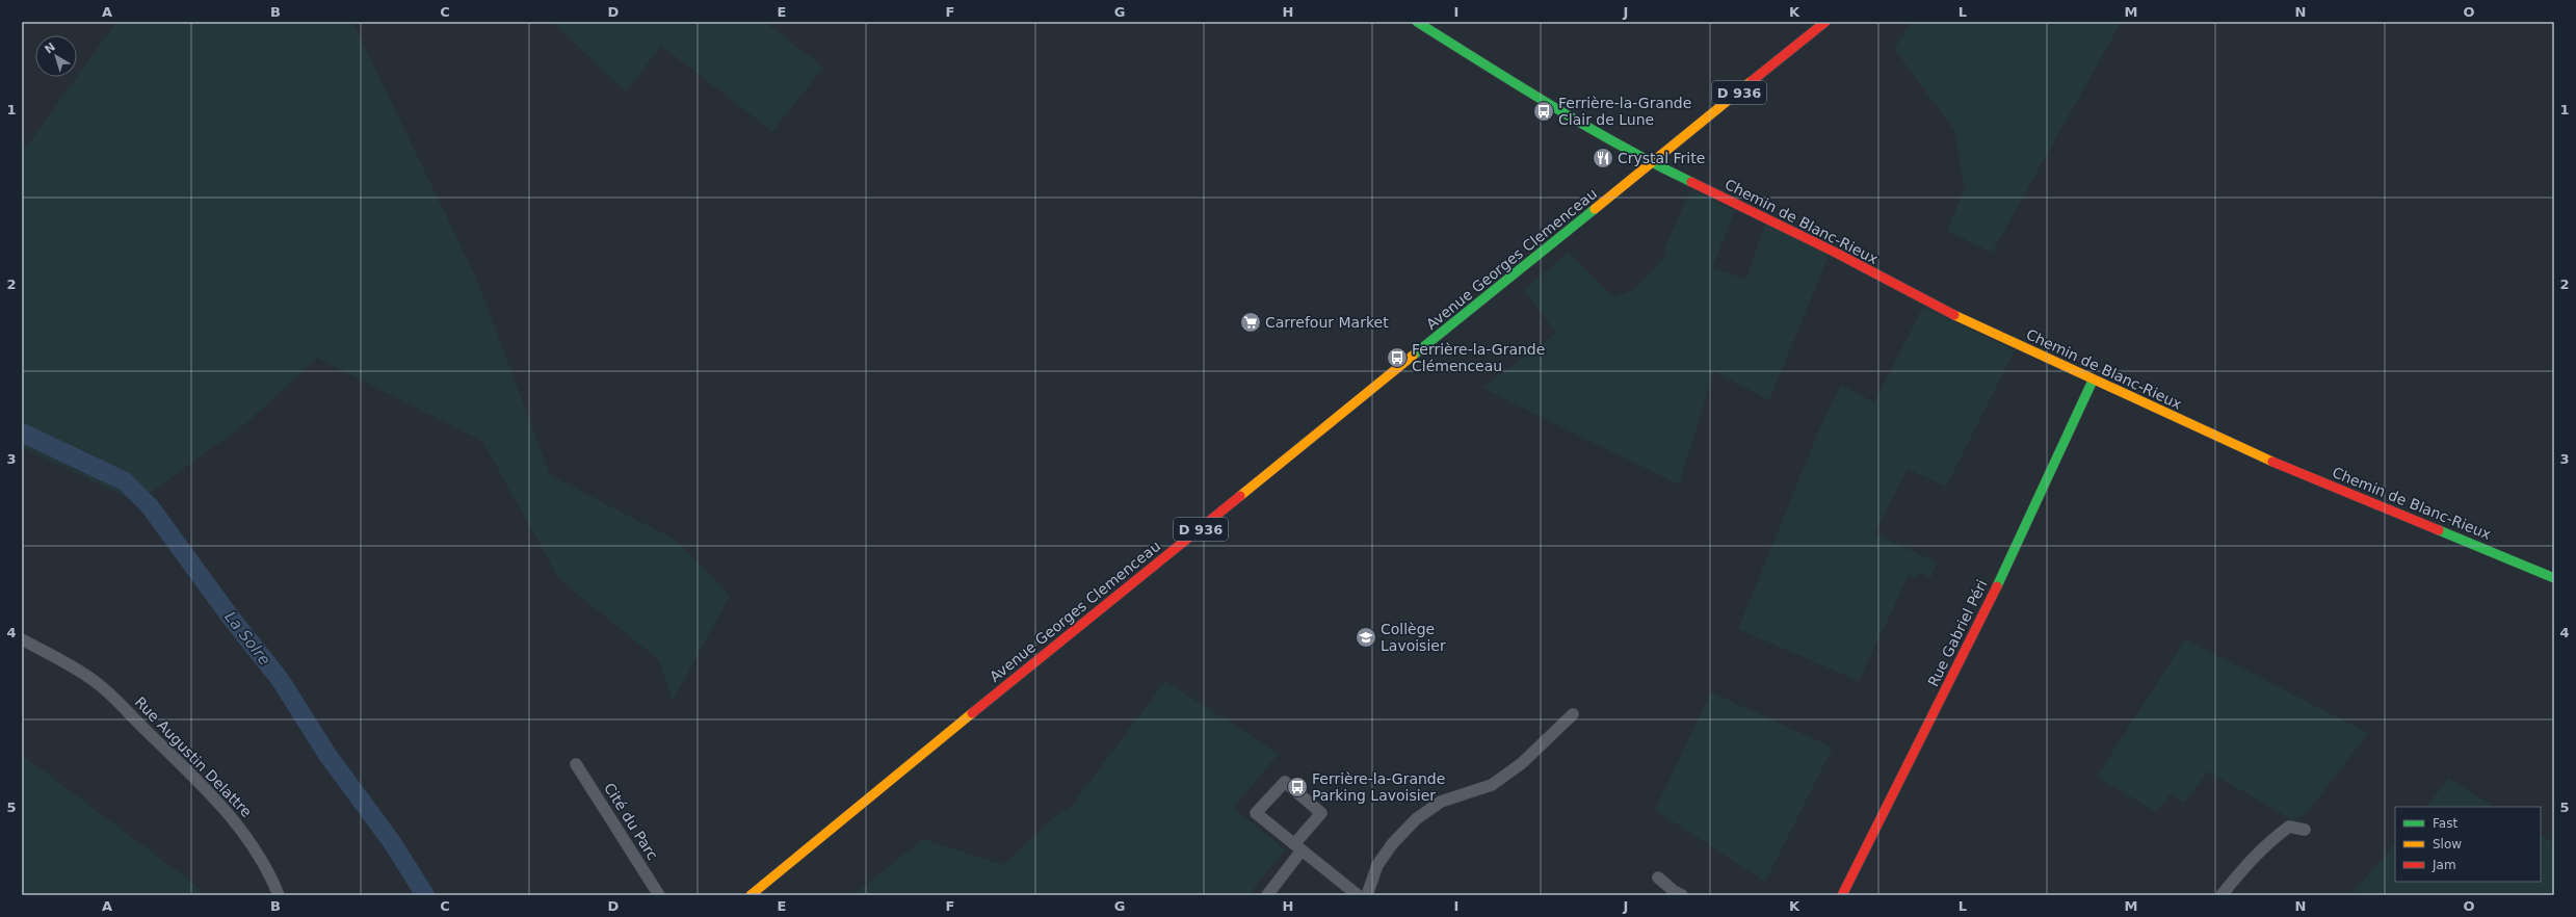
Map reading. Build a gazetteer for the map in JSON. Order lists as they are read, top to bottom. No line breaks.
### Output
{"streets":{"street":["D 936","Chemin de Blanc-Rieux","Avenue Georges Clemenceau","Rue Gabriel Péri","Rue Augustin Delattre","Cité du Parc"]},"crossings":[["Chemin de Blanc-Rieux","Avenue Georges Clemenceau"],["Chemin de Blanc-Rieux","Rue Gabriel Péri"]],"water":["La Solre"],"places":{"bus stop":["Ferrière-la-Grande Clair de Lune","Ferrière-la-Grande Clémenceau","Ferrière-la-Grande Parking Lavoisier"],"restaurant":["Crystal Frite"],"supermarket":["Carrefour Market"],"school or university":["Collège Lavoisier"]},"legend":["Fast","Slow","Jam"],"north":"top left","grid":{"columns":["A","B","C","D","E","F","G","H","I","J","K","L","M","N","O"],"rows":["1","2","3","4","5"]}}
